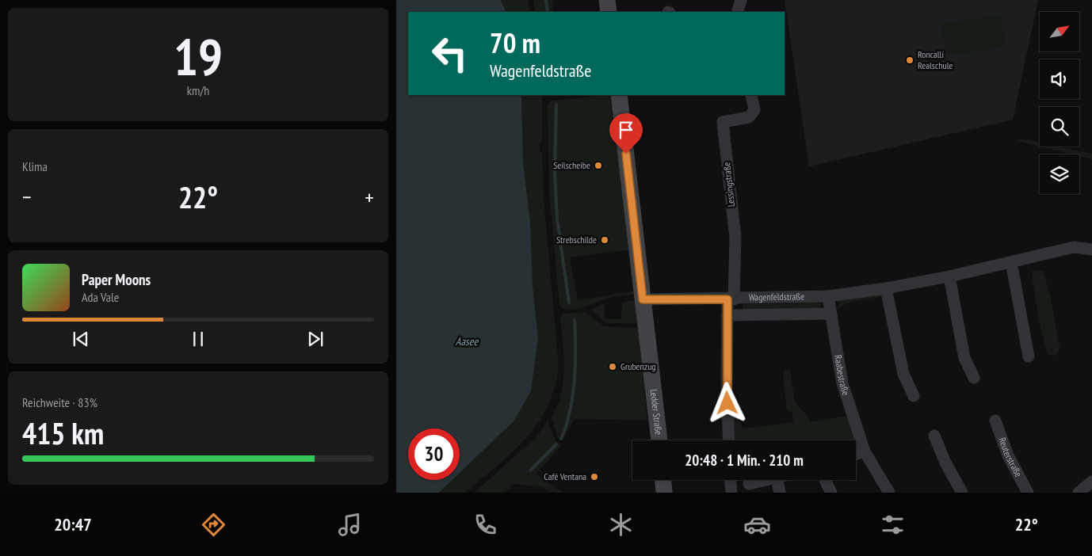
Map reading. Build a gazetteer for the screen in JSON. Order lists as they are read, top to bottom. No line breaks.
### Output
{"streets":{"main road":["Ledder Straße"],"street":["Lessingstraße","Wagenfeldstraße","Raabestraße","Reuterstraße"]},"crossings":[["Lessingstraße","Wagenfeldstraße"],["Wagenfeldstraße","Raabestraße"],["Wagenfeldstraße","Ledder Straße"]],"water":["Aasee"],"places":["Roncalli Realschule","Seilscheibe","Strebschilde","Grubenzug","Café Ventana"],"north":"top right","page":{"tile":[["19","km/h"],"Klima",["Reichweite · 83%","415 km"]],"turn":["70 m","Wagenfeldstraße"],"heat":["−","22°","+"],"song":["Paper Moons","Ada Vale"],"limit":"30","trip":"20:48 · 1 Min. · 210 m","tabs":["20:47","22°"]}}
